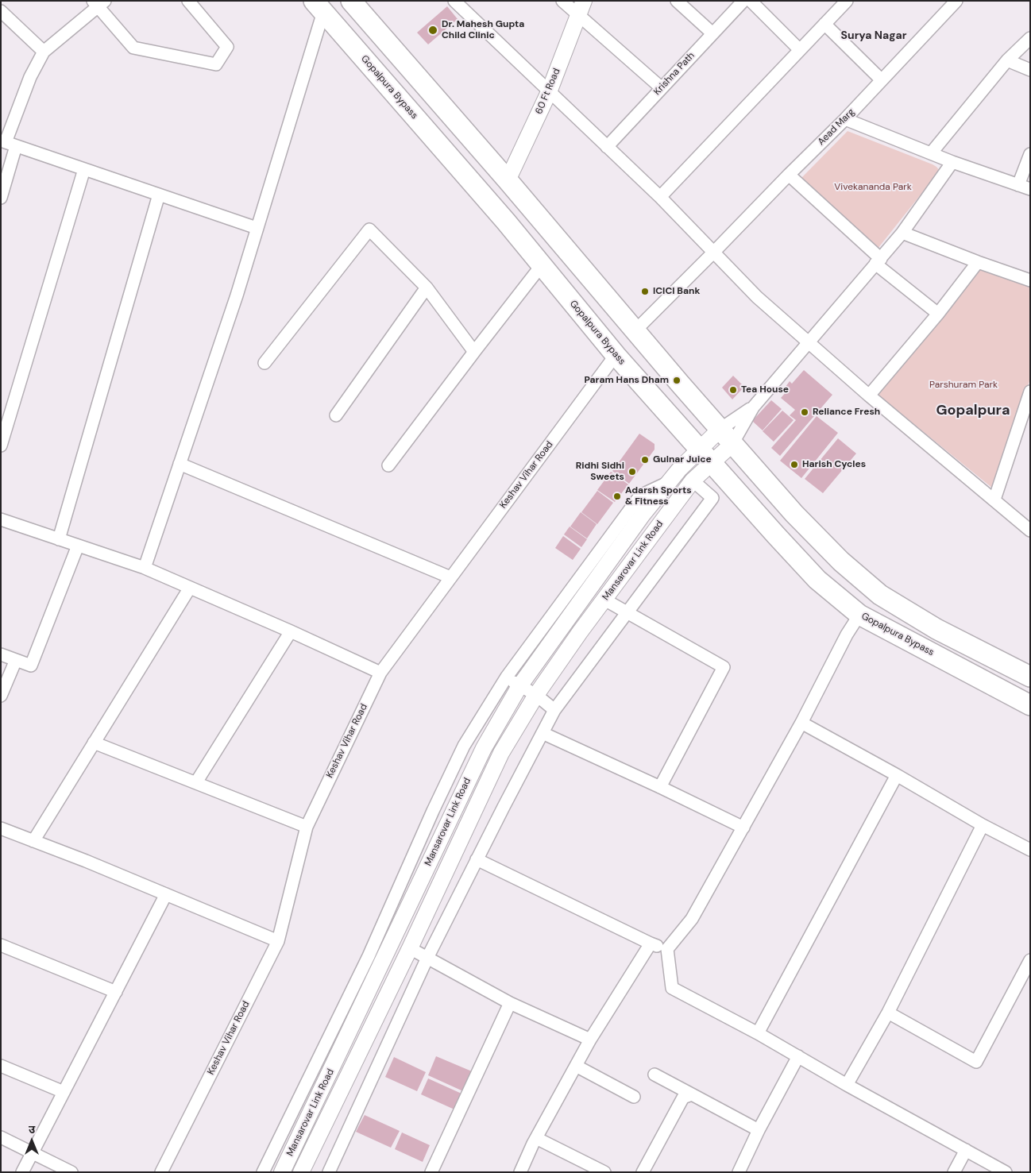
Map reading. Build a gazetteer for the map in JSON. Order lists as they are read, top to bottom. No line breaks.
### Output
{"streets":{"main road":["Gopalpura Bypass"],"street":["Krishna Path","60 Ft Road","Aead Marg","Keshav Vihar Road","Mansarovar Link Road"]},"crossings":[["Gopalpura Bypass","Keshav Vihar Road"],["Gopalpura Bypass","Mansarovar Link Road"]],"districts":["Surya Nagar","Gopalpura"],"parks":["Vivekananda Park","Parshuram Park"],"places":["Dr. Mahesh Gupta Child Clinic","ICICI Bank","Param Hans Dham","Tea House","Reliance Fresh","Gulnar Juice","Harish Cycles","Ridhi Sidhi Sweets","Adarsh Sports & Fitness"],"north":"top"}
